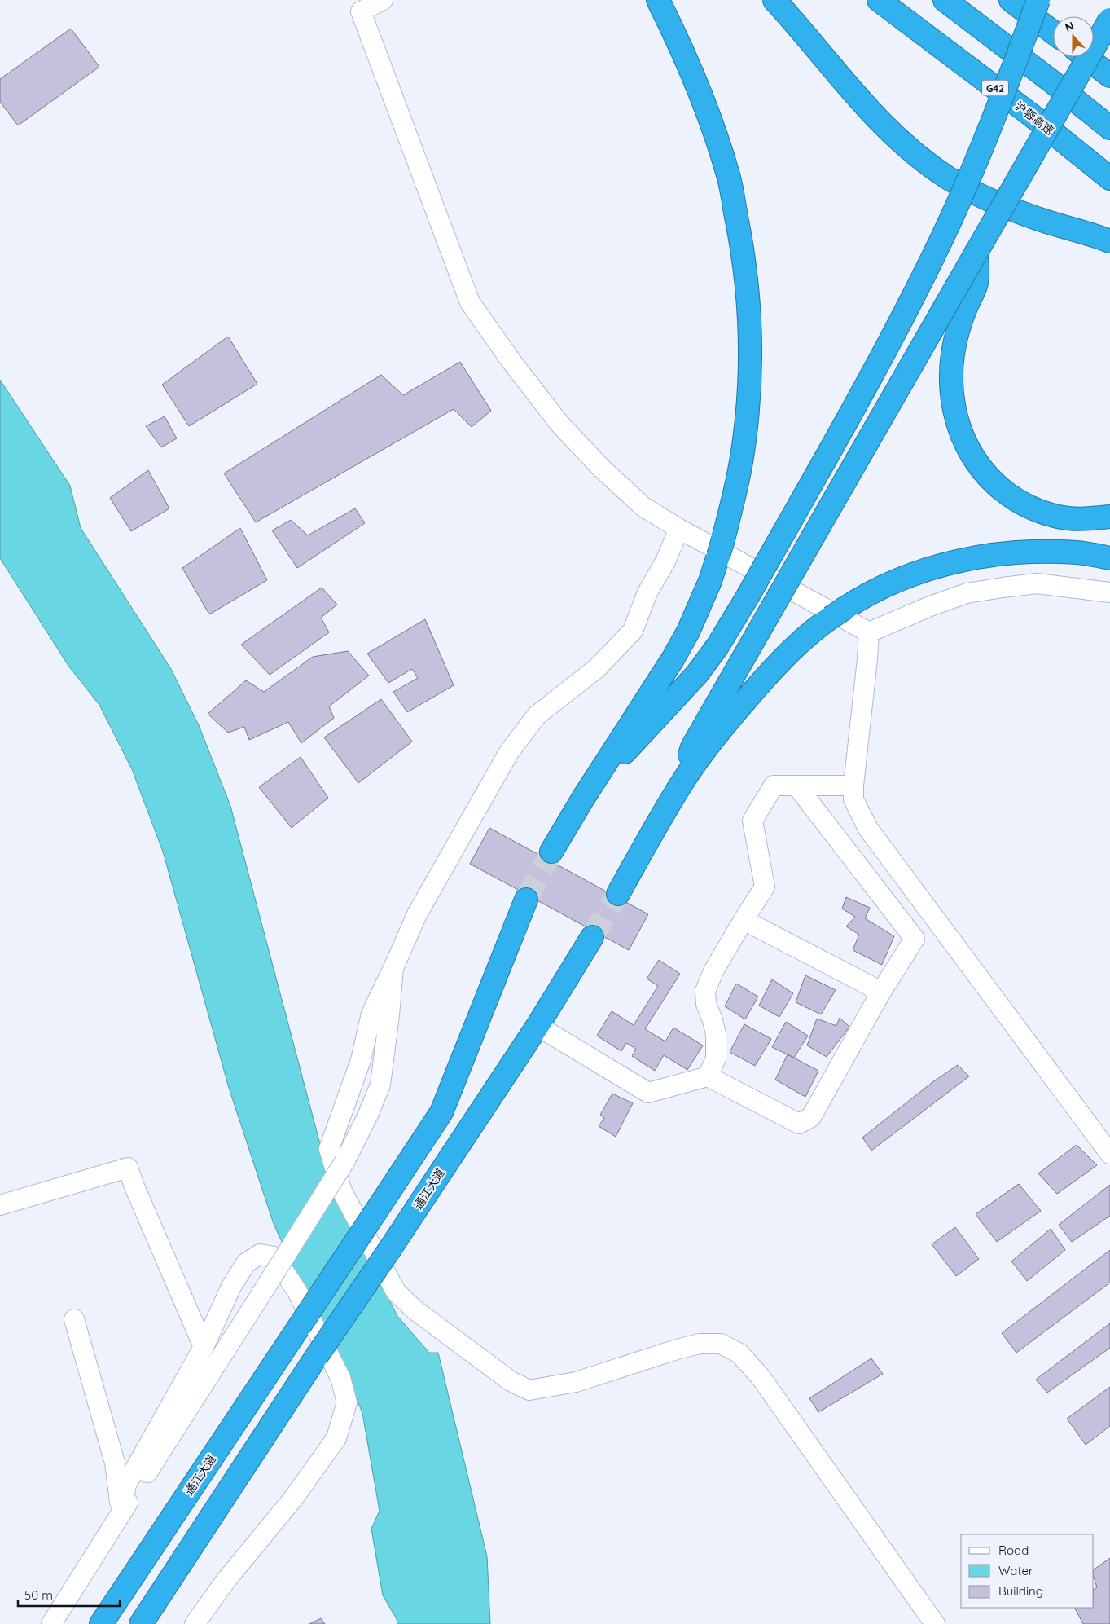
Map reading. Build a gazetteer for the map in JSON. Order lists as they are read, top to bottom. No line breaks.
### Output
{"streets":{"highway":["G42","沪蓉高速","通江大道"]},"legend":["Road","Water","Building"],"scale_bar":"50 m","north":"top"}
